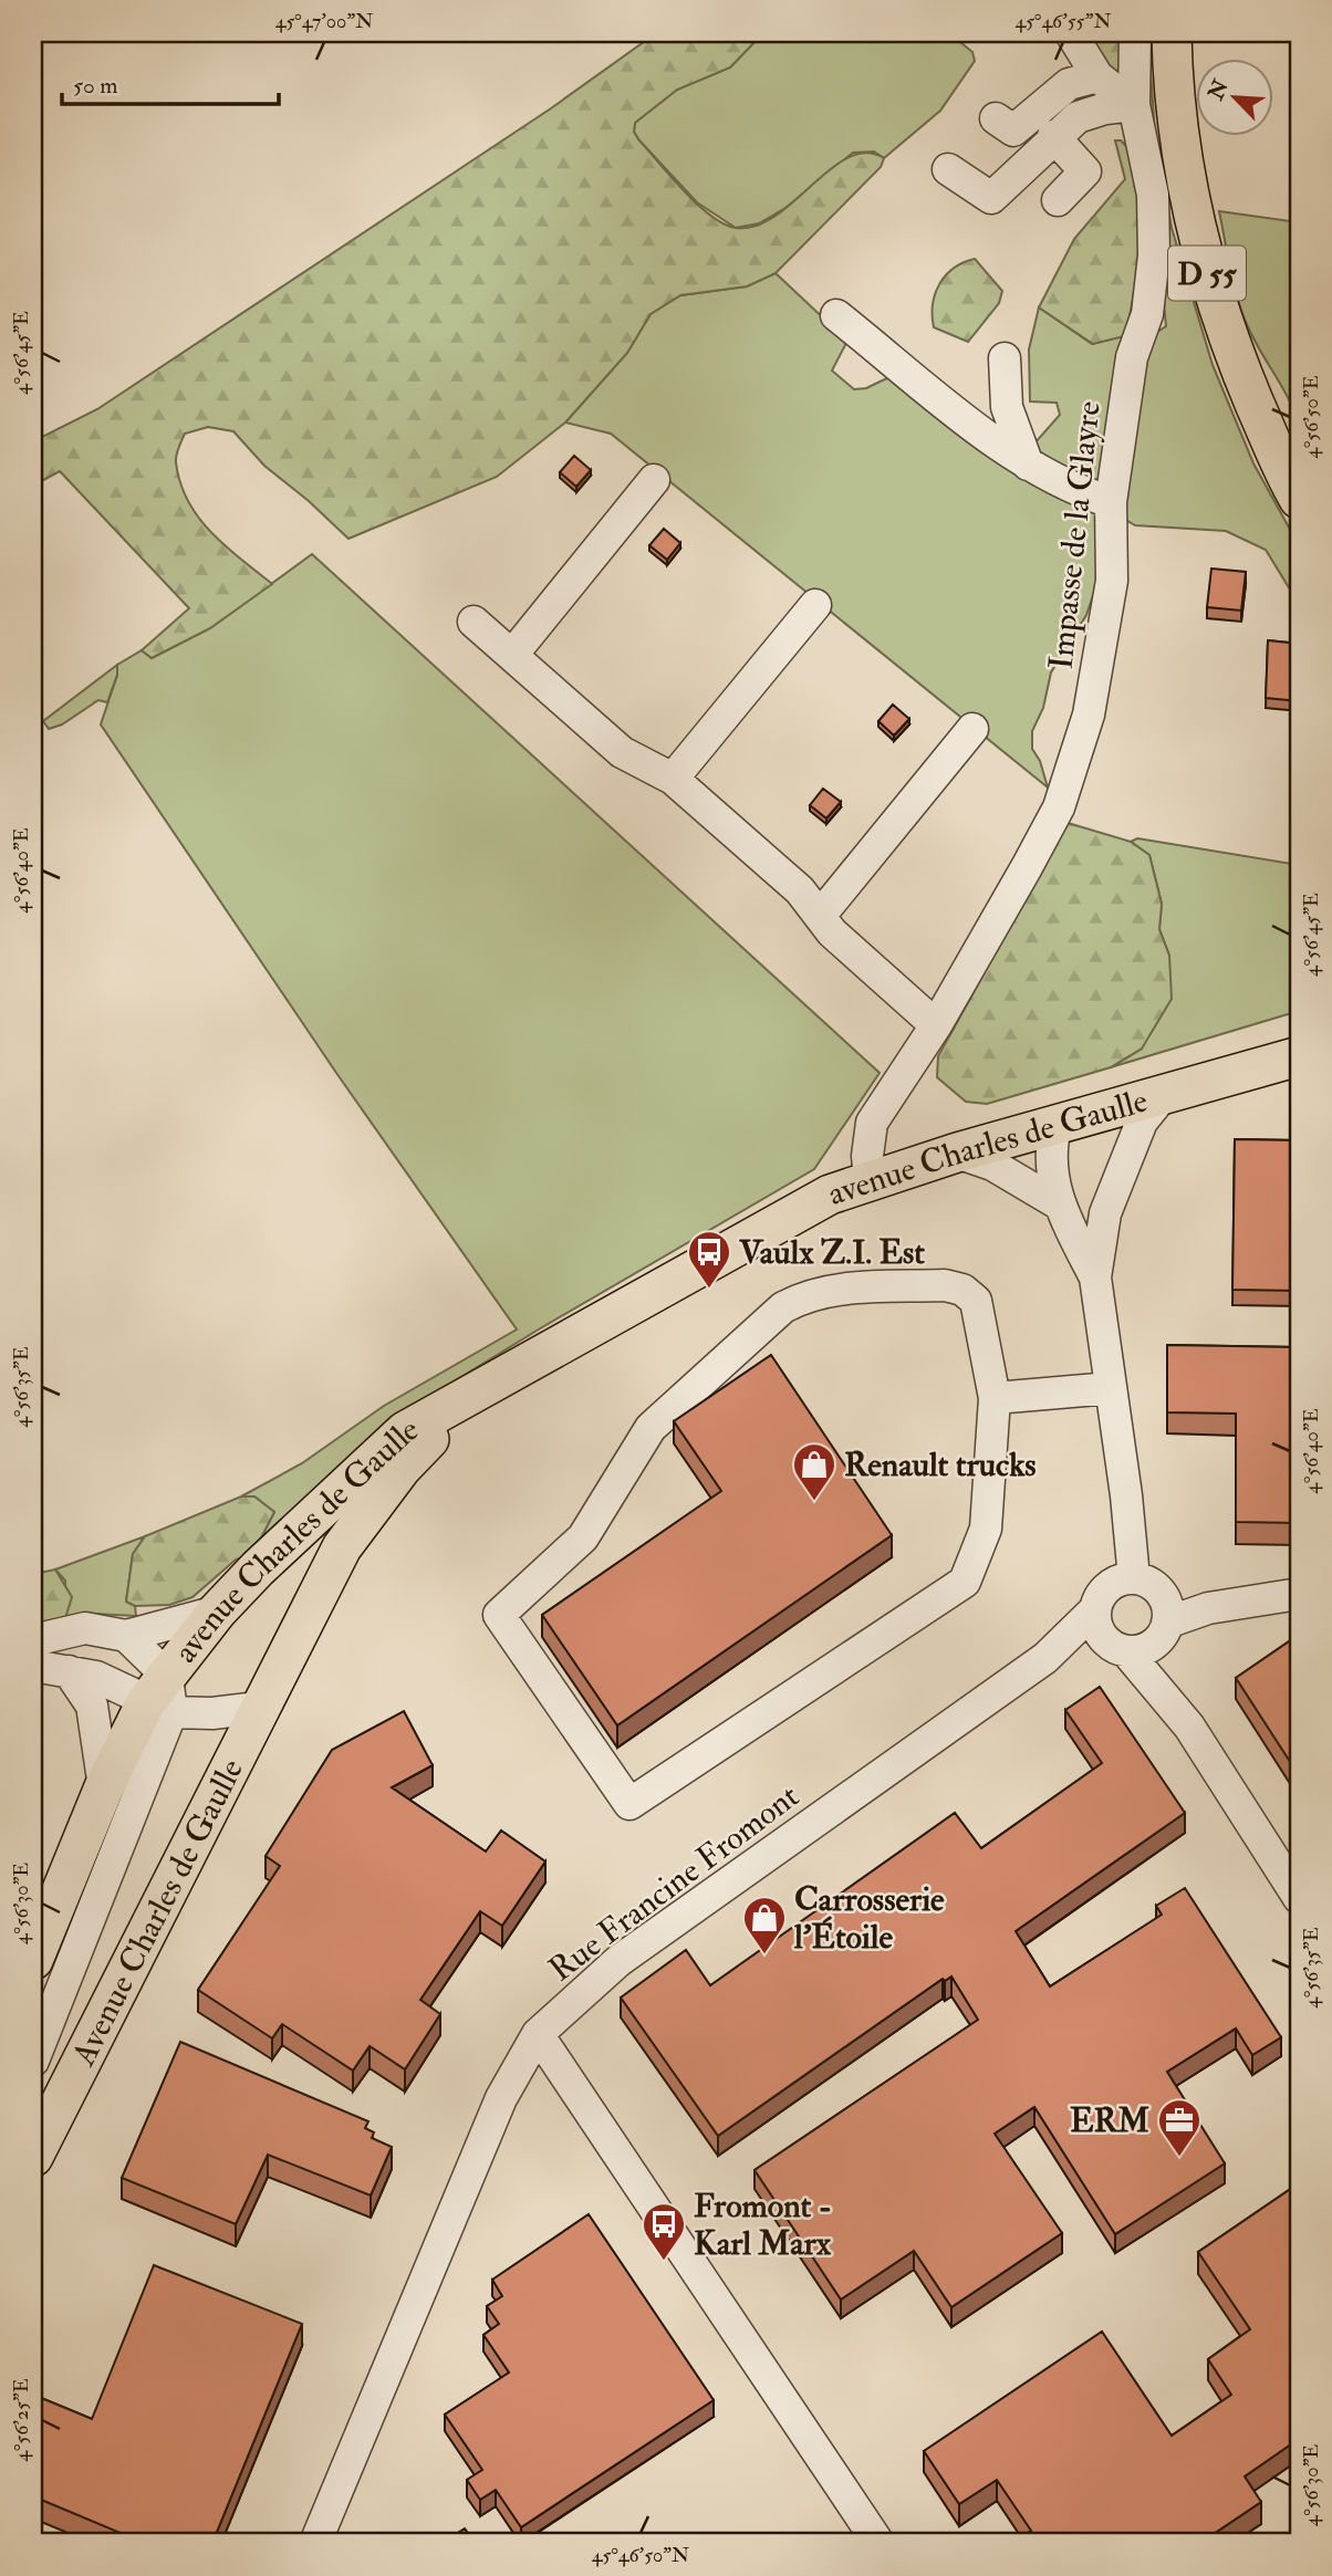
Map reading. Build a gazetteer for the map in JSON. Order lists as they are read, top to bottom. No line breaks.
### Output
{"streets":{"main road":["D 55","avenue Charles de Gaulle","Avenue Charles de Gaulle"],"street":["Impasse de la Glayre","Rue Francine Fromont"]},"crossings":[["Impasse de la Glayre","avenue Charles de Gaulle"],["avenue Charles de Gaulle","Avenue Charles de Gaulle"]],"places":{"bus stop":["Vaulx Z.I. Est","Fromont - Karl Marx"],"shop":["Renault trucks","Carrosserie l'Étoile"],"office":["ERM"]},"scale_bar":"50 m","north":"top left","coordinates":["45°47'00\"N","45°46'55\"N","4°56'45\"E","4°56'50\"E","4°56'40\"E","4°56'35\"E","4°56'30\"E","4°56'25\"E","45°46'50\"N"]}
